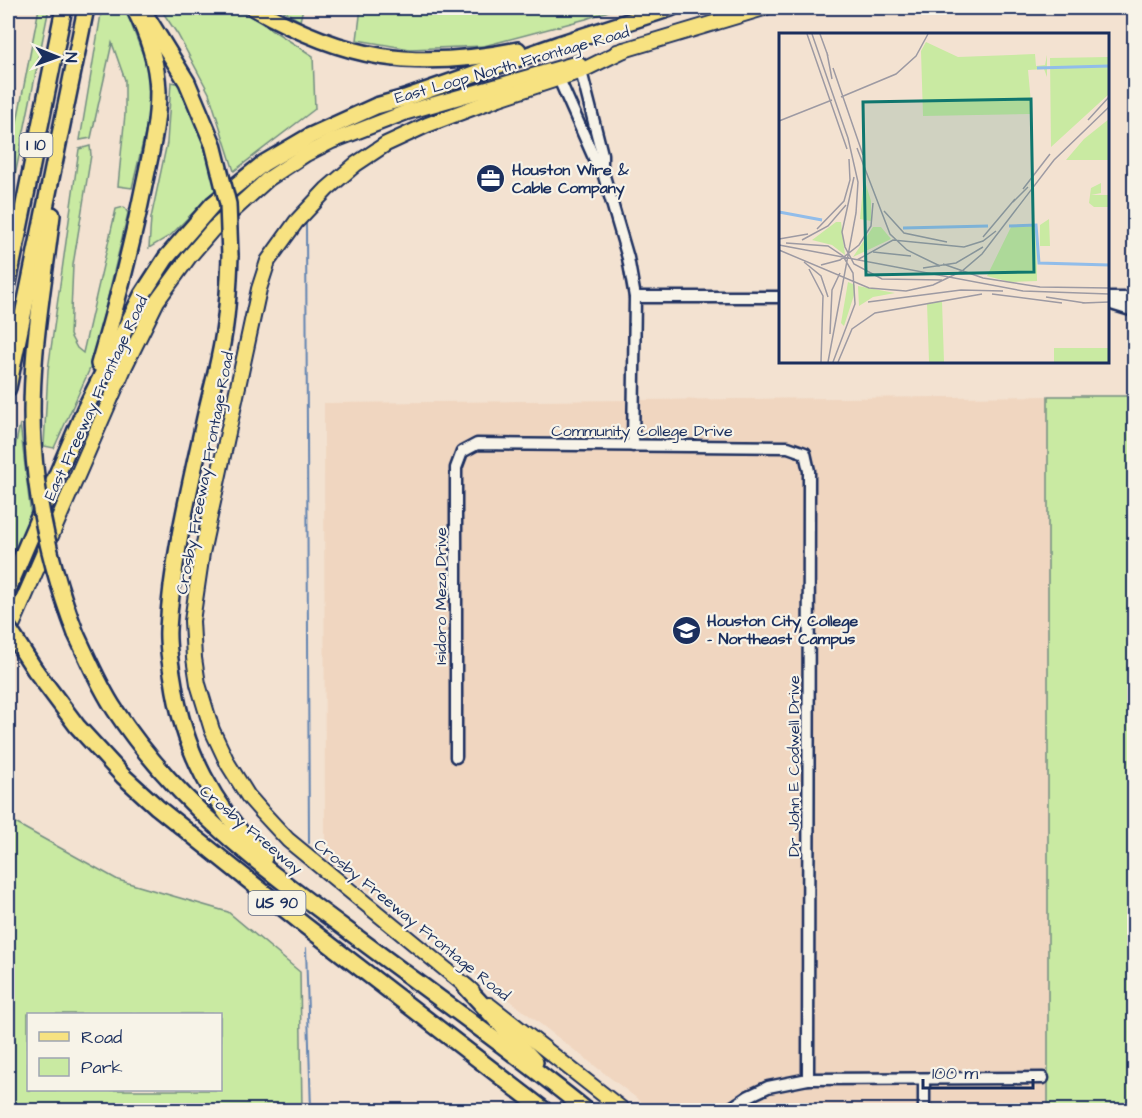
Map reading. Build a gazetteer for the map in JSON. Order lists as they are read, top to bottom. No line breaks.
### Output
{"streets":{"highway":["I 10","Crosby Freeway","US 90"],"main road":["East Loop North Frontage Road","East Freeway Frontage Road","Crosby Freeway Frontage Road"],"street":["Community College Drive","Isidoro Meza Drive","Dr John E Codwell Drive"]},"crossings":[["East Loop North Frontage Road","East Freeway Frontage Road"],["East Loop North Frontage Road","Crosby Freeway Frontage Road"],["I 10","Crosby Freeway"],["Community College Drive","Isidoro Meza Drive"],["Community College Drive","Dr John E Codwell Drive"]],"places":{"office":["Houston Wire & Cable Company"],"school or university":["Houston City College - Northeast Campus"]},"legend":["Road","Park"],"scale_bar":"100 m","north":"right"}
